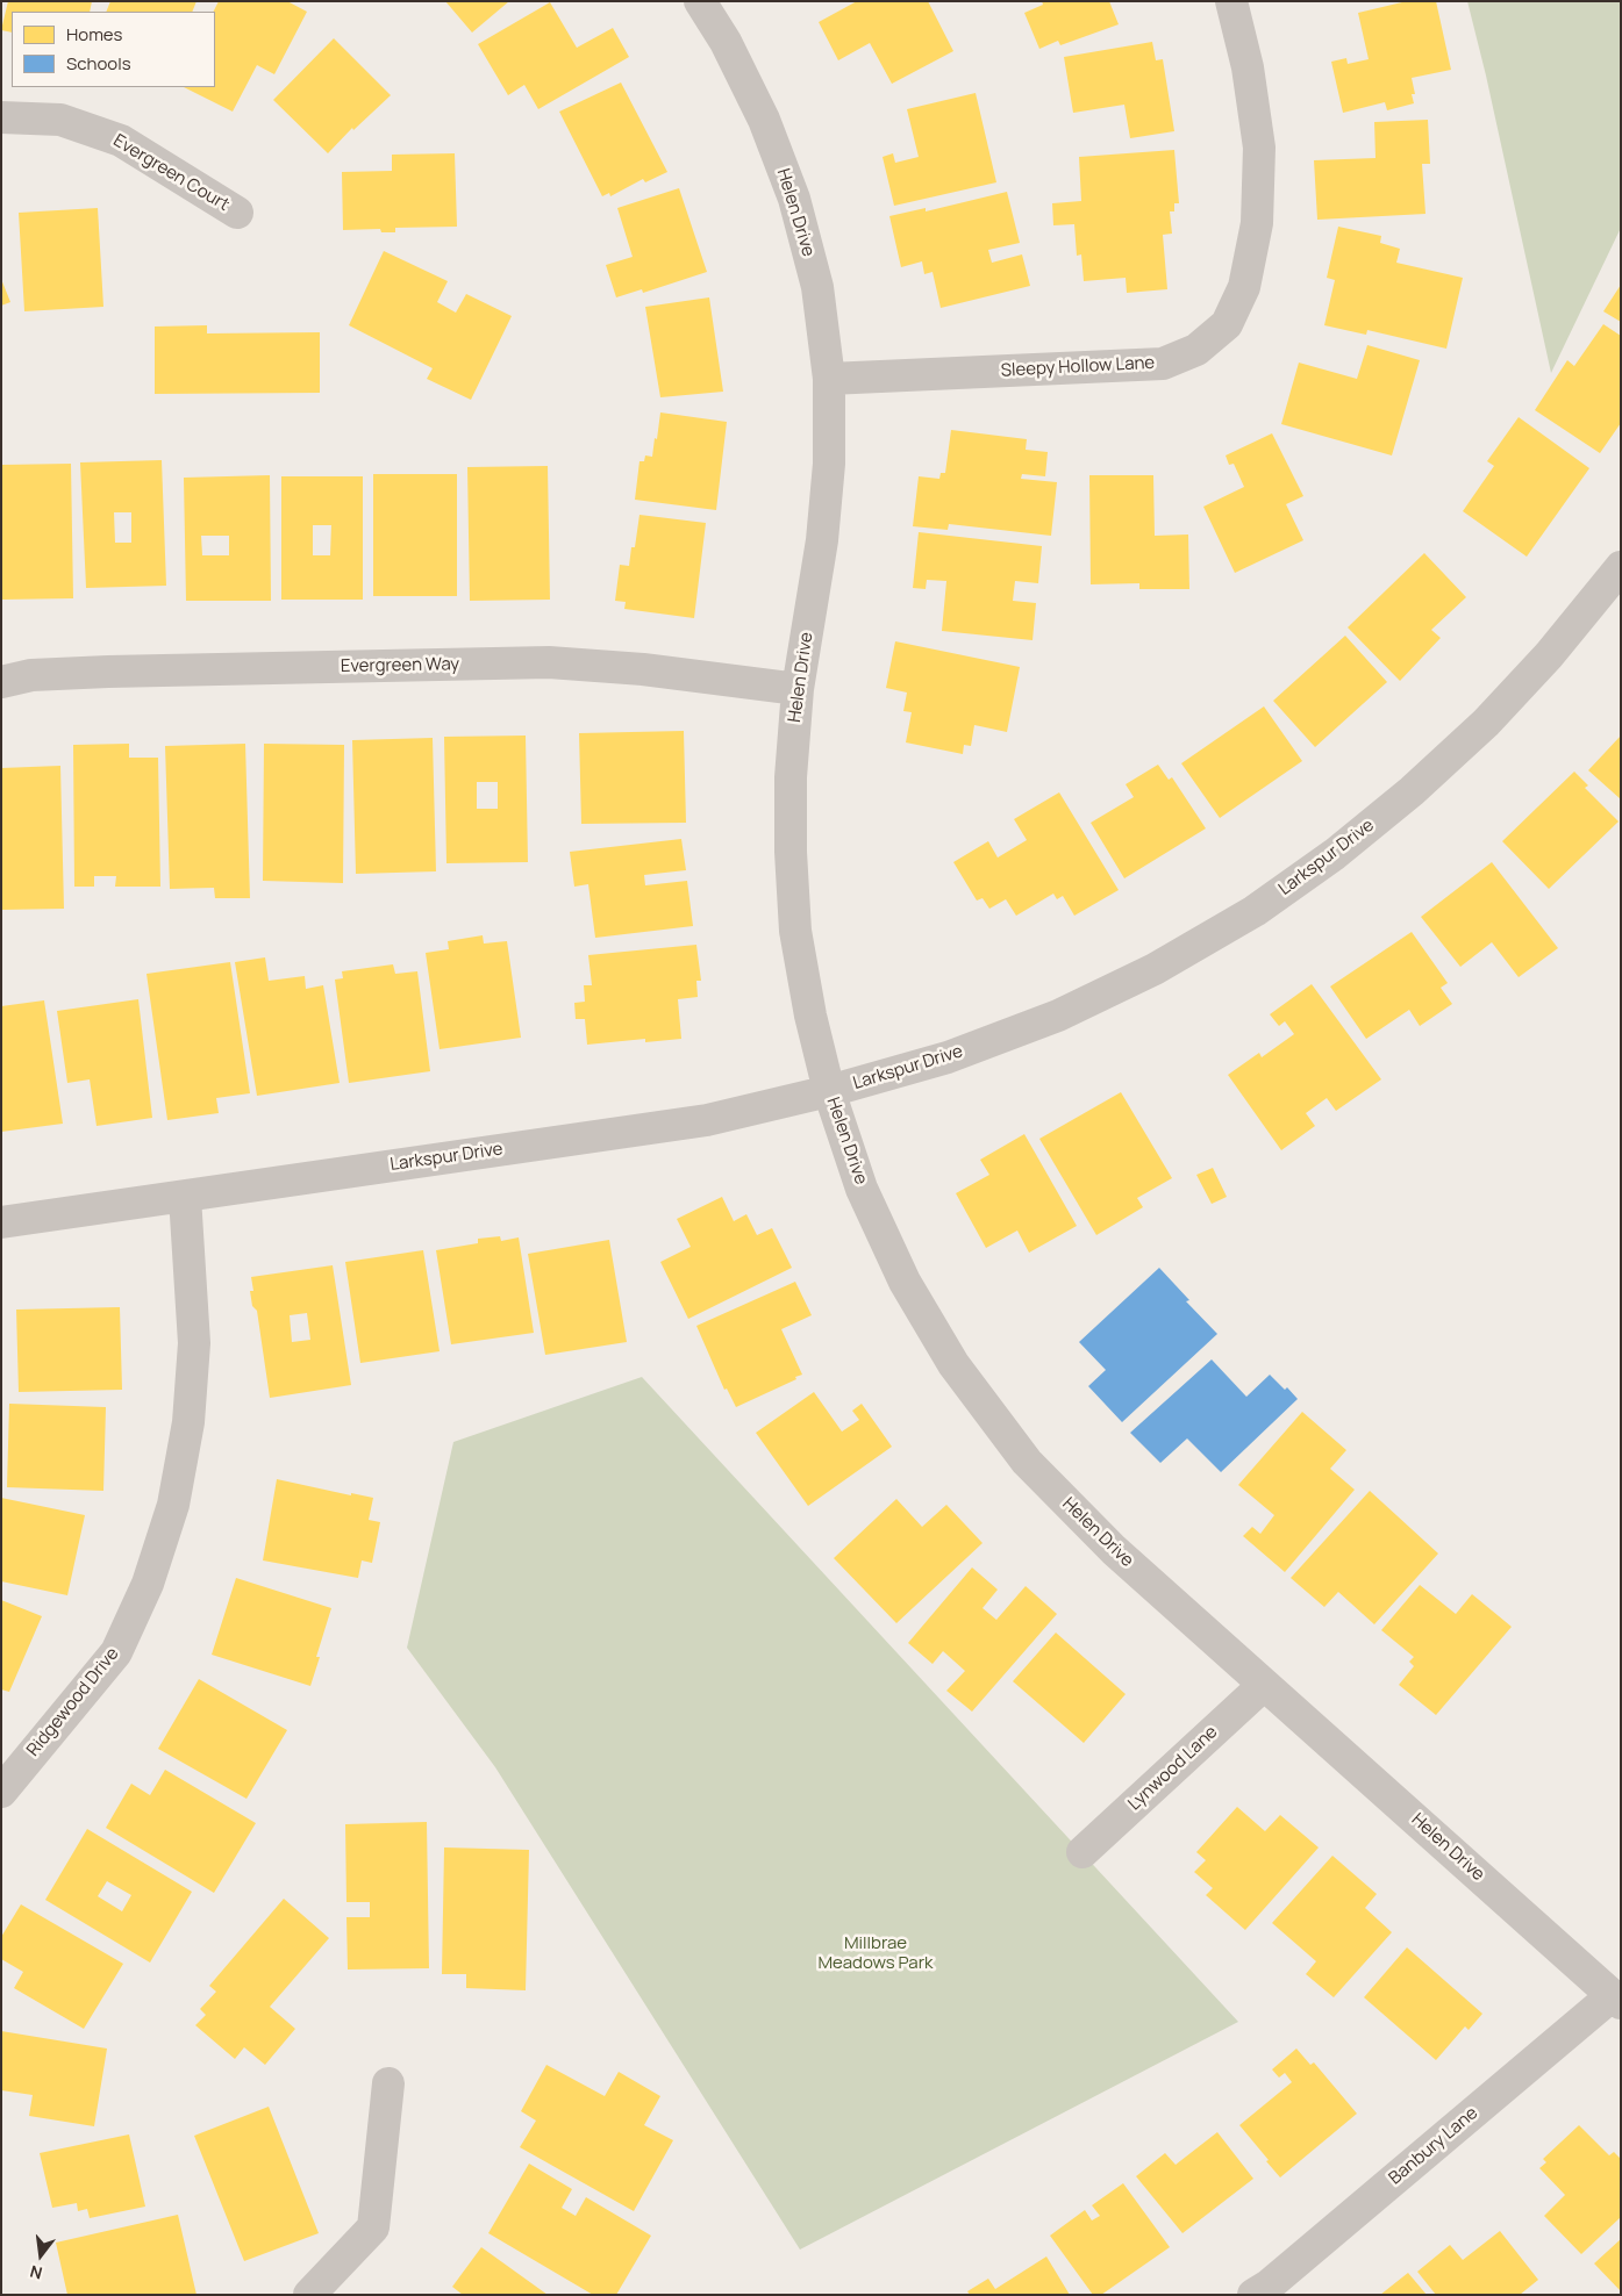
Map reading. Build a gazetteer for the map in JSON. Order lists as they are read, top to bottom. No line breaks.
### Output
{"streets":{"street":["Evergreen Court","Helen Drive","Sleepy Hollow Lane","Evergreen Way","Larkspur Drive","Ridgewood Drive","Lynwood Lane","Banbury Lane"]},"crossings":[["Helen Drive","Sleepy Hollow Lane"],["Helen Drive","Evergreen Way"],["Helen Drive","Larkspur Drive"],["Helen Drive","Lynwood Lane"],["Helen Drive","Banbury Lane"],["Larkspur Drive","Ridgewood Drive"]],"parks":["Millbrae Meadows Park"],"legend":["Homes","Schools"],"north":"bottom"}
